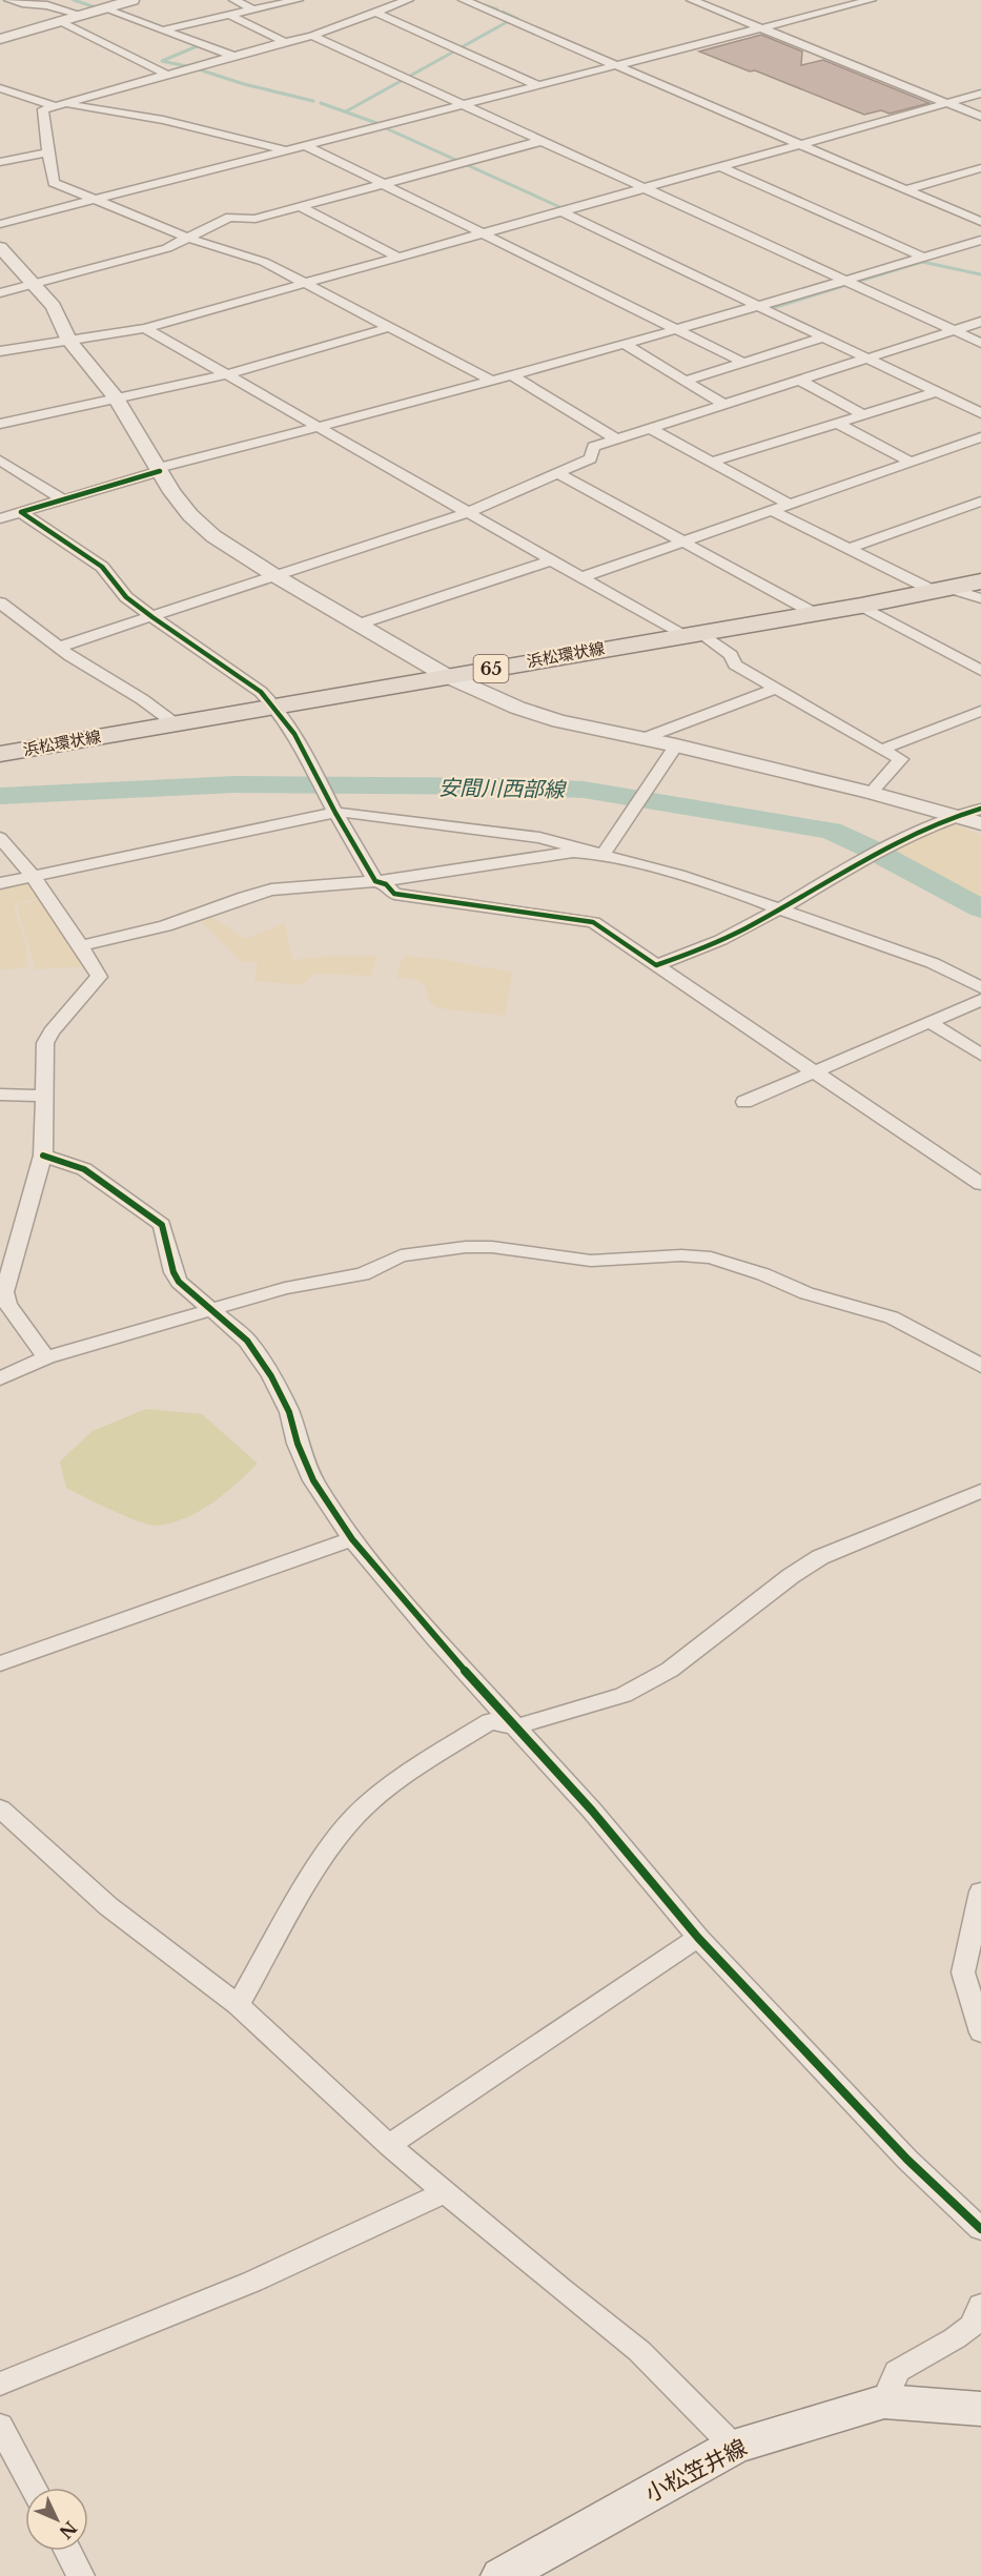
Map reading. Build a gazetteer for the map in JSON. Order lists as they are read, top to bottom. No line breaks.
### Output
{"streets":{"main road":["浜松環状線","65","小松笠井線"]},"water":["安間川西部線"],"north":"bottom right"}
